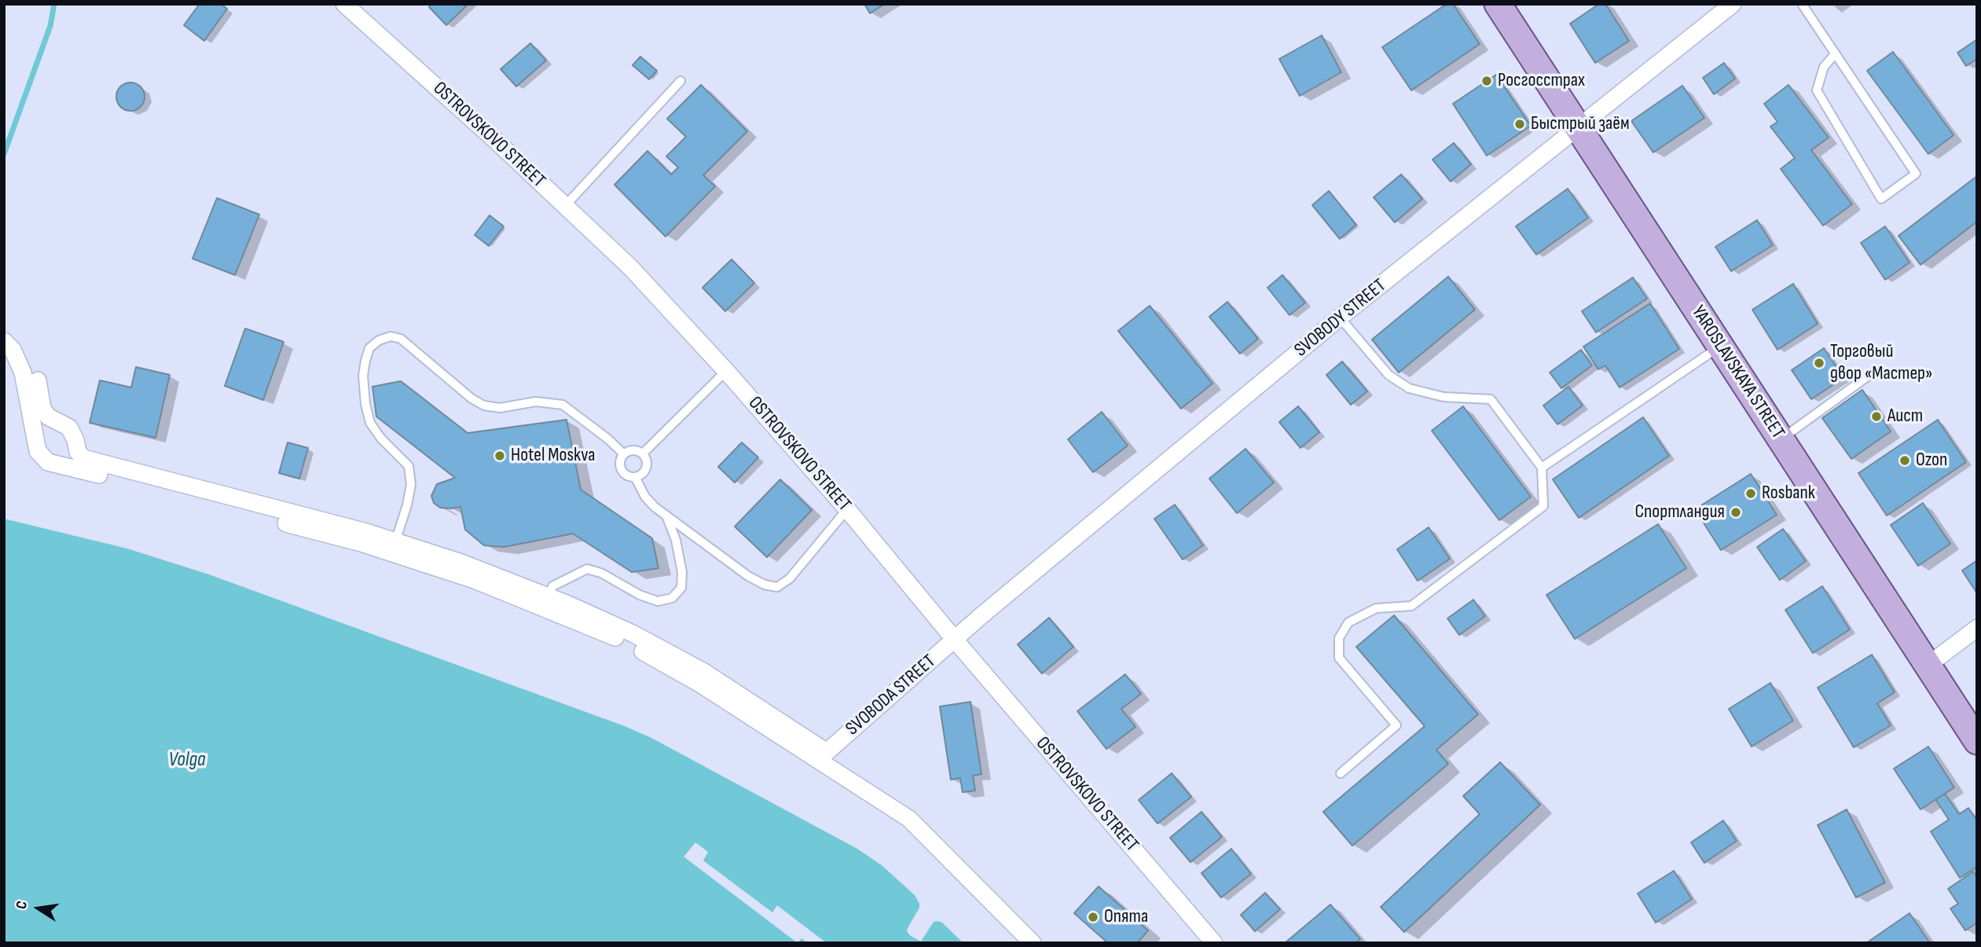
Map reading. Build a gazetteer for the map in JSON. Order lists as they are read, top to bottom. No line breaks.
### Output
{"streets":{"main road":["YAROSLAVSKAYA STREET"],"street":["OSTROVSKOVO STREET","SVOBODY STREET","SVOBODA STREET"]},"crossings":[["OSTROVSKOVO STREET","SVOBODY STREET"],["OSTROVSKOVO STREET","SVOBODA STREET"],["SVOBODY STREET","YAROSLAVSKAYA STREET"],["SVOBODY STREET","SVOBODA STREET"]],"water":["Volga"],"places":["Росгосстрах","Быстрый заём","Торговый двор «Мастер»","Аист","Hotel Moskva","Ozon","Rosbank","Спортландия","Опята"],"north":"left"}
